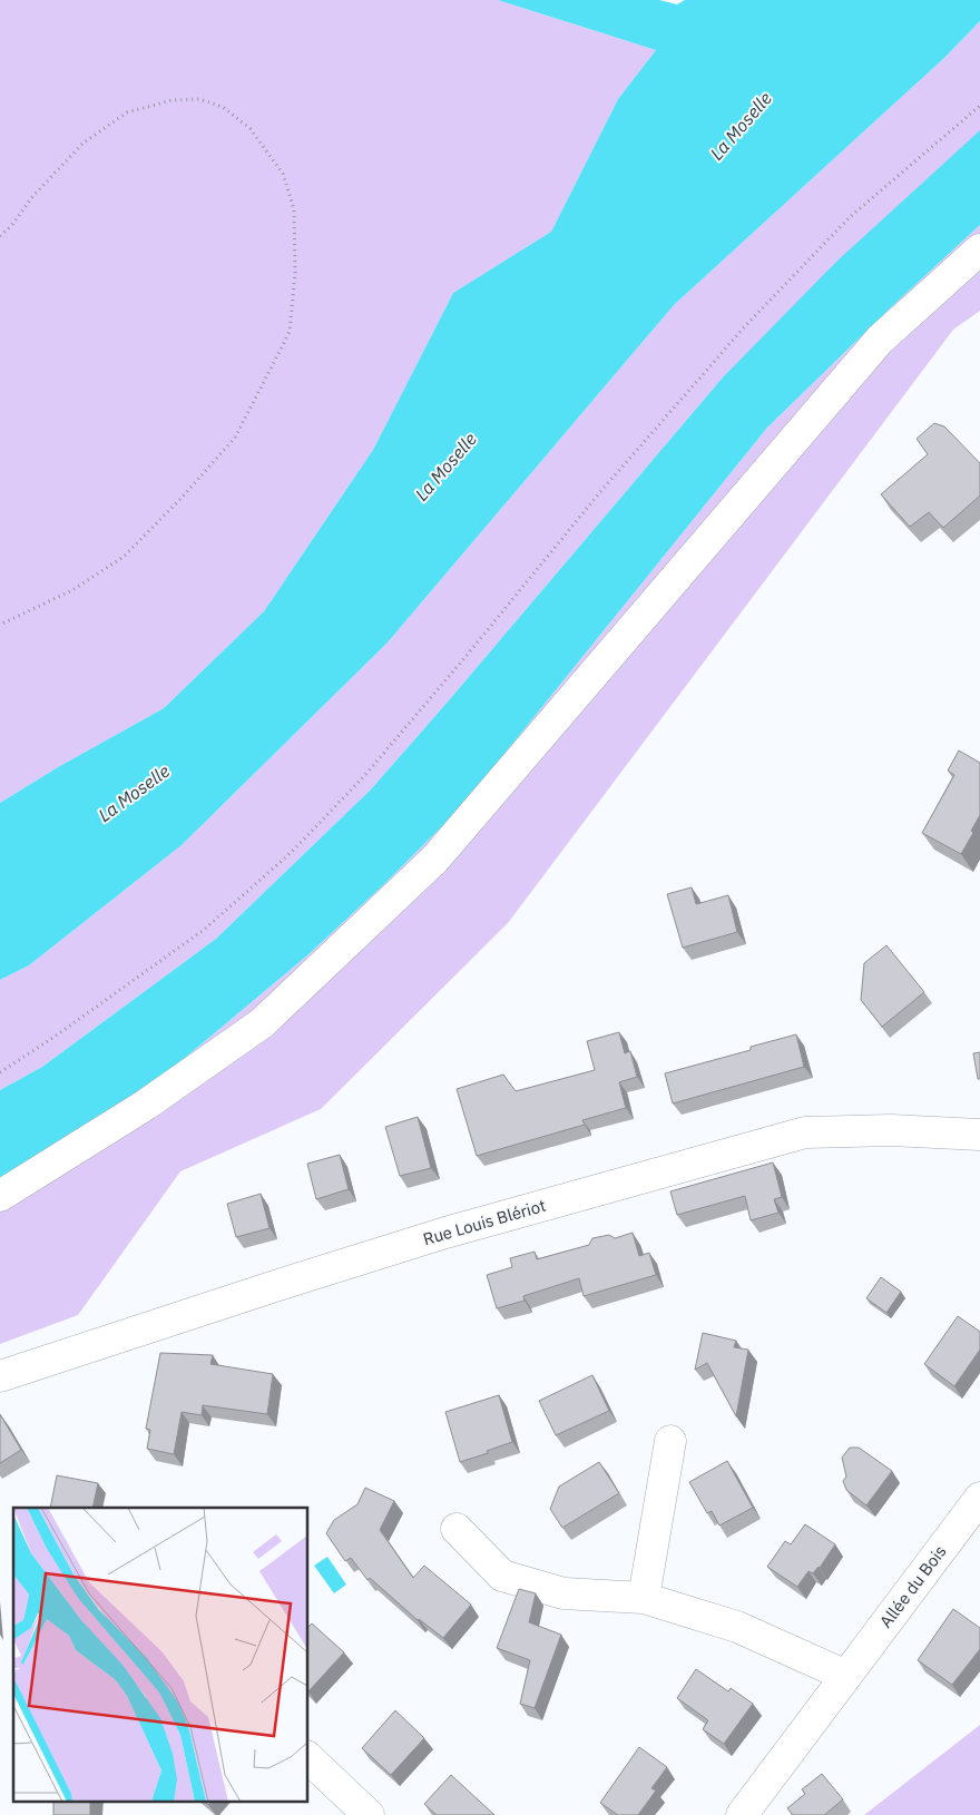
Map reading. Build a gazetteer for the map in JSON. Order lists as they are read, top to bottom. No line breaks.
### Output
{"streets":{"street":["Rue Louis Blériot","Allée du Bois"]},"water":["La Moselle"]}
